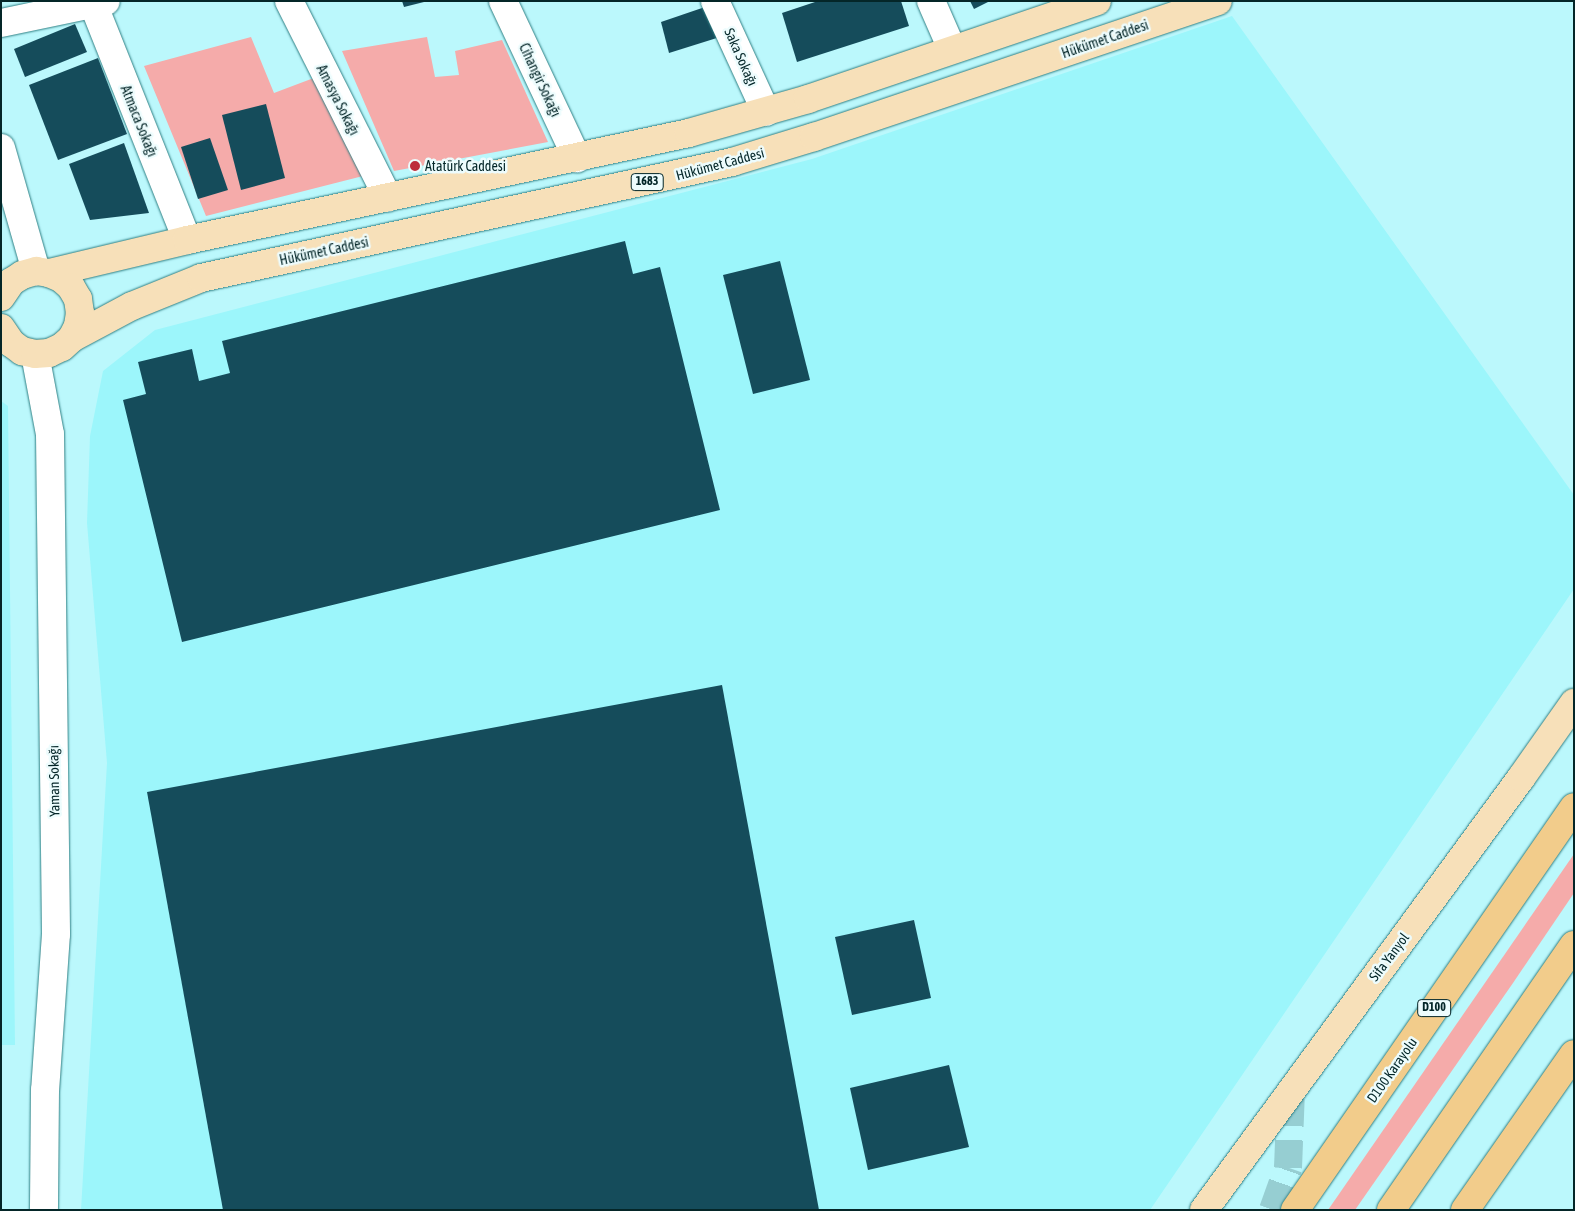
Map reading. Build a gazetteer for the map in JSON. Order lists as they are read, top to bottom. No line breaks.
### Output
{"streets":{"highway":["D100","D100 Karayolu"],"main road":["Hükümet Caddesi","1683","Sifa Yanyol"],"street":["Saka Sokağı","Cihangir Sokağı","Amasya Sokağı","Atmaca Sokağı","Yaman Sokağı"]},"crossings":[["Hükümet Caddesi","Yaman Sokağı"]],"places":["Atatürk Caddesi"]}
